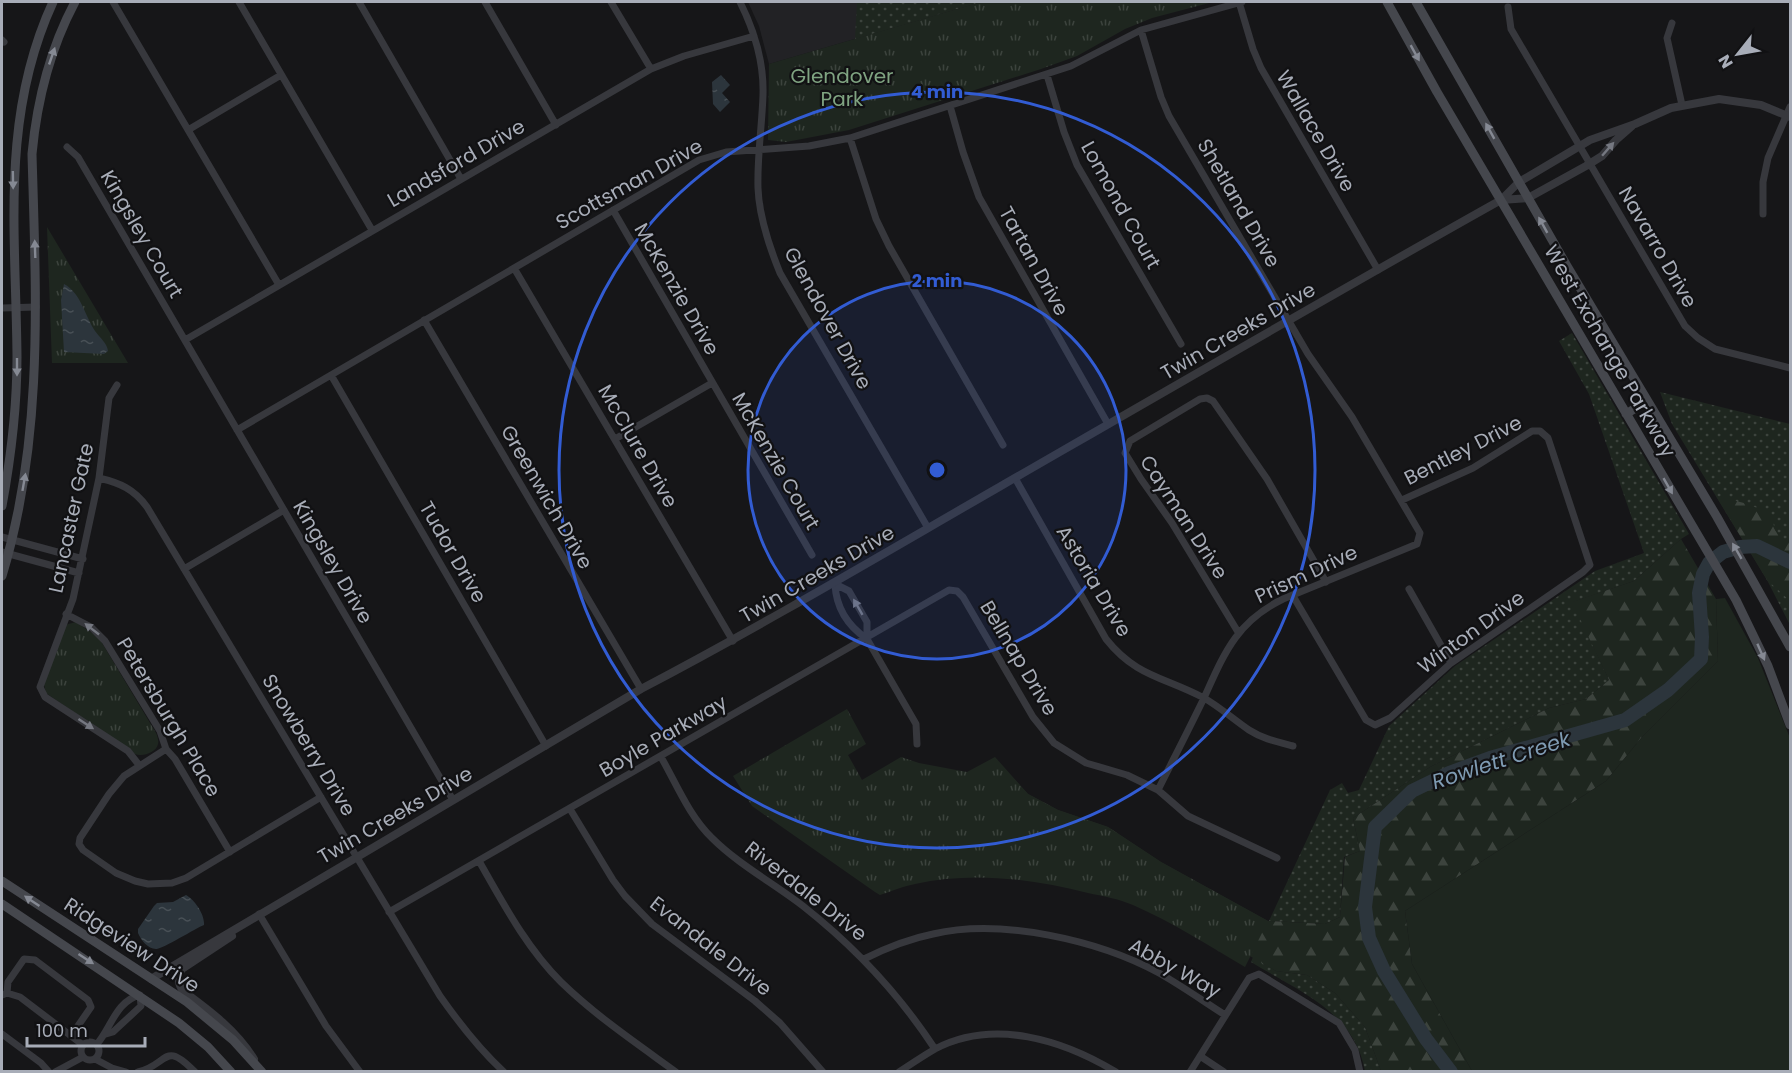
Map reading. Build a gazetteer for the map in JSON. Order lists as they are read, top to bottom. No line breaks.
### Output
{"streets":{"main road":["West Exchange Parkway","Ridgeview Drive"],"street":["Wallace Drive","Landsford Drive","Scottsman Drive","Shetland Drive","Lomond Court","Kingsley Court","Navarro Drive","Tartan Drive","McKenzie Drive","Glendover Drive","Twin Creeks Drive","McClure Drive","Bentley Drive","McKenzie Court","Greenwich Drive","Cayman Drive","Lancaster Gate","Tudor Drive","Kingsley Drive","Prism Drive","Astoria Drive","Winton Drive","Bellnap Drive","Petersburgh Place","Boyle Parkway","Snowberry Drive","Riverdale Drive","Evandale Drive","Abby Way"]},"crossings":[["Wallace Drive","Scottsman Drive"],["Wallace Drive","Twin Creeks Drive"],["Landsford Drive","Kingsley Court"],["Landsford Drive","Glendover Drive"],["Landsford Drive","Kingsley Drive"],["Scottsman Drive","Shetland Drive"],["Scottsman Drive","Lomond Court"],["Scottsman Drive","Tartan Drive"],["Scottsman Drive","McKenzie Drive"],["Scottsman Drive","Glendover Drive"],["Scottsman Drive","McClure Drive"],["Scottsman Drive","Greenwich Drive"],["Scottsman Drive","Tudor Drive"],["Scottsman Drive","Kingsley Drive"],["Shetland Drive","Twin Creeks Drive"],["Shetland Drive","Bentley Drive"],["Shetland Drive","Prism Drive"],["Kingsley Court","Kingsley Drive"],["Navarro Drive","Twin Creeks Drive"],["Tartan Drive","Twin Creeks Drive"],["McKenzie Drive","McKenzie Court"],["Glendover Drive","Twin Creeks Drive"],["Twin Creeks Drive","West Exchange Parkway"],["Twin Creeks Drive","McClure Drive"],["Twin Creeks Drive","Greenwich Drive"],["Twin Creeks Drive","Tudor Drive"],["Twin Creeks Drive","Kingsley Drive"],["Twin Creeks Drive","Astoria Drive"],["Twin Creeks Drive","Snowberry Drive"],["Twin Creeks Drive","Ridgeview Drive"],["Bentley Drive","Winton Drive"],["Cayman Drive","Prism Drive"],["Lancaster Gate","Petersburgh Place"],["Lancaster Gate","Snowberry Drive"],["Prism Drive","Astoria Drive"],["Prism Drive","Winton Drive"],["Prism Drive","Bellnap Drive"],["Bellnap Drive","Boyle Parkway"],["Boyle Parkway","Snowberry Drive"],["Boyle Parkway","Riverdale Drive"],["Boyle Parkway","Evandale Drive"],["Riverdale Drive","Abby Way"]],"one_way":["Lancaster Gate","Petersburgh Place"],"water":["Rowlett Creek"],"parks":["Glendover Park"],"scale_bar":"100 m","north":"bottom left","rings":["4 min","2 min"]}
